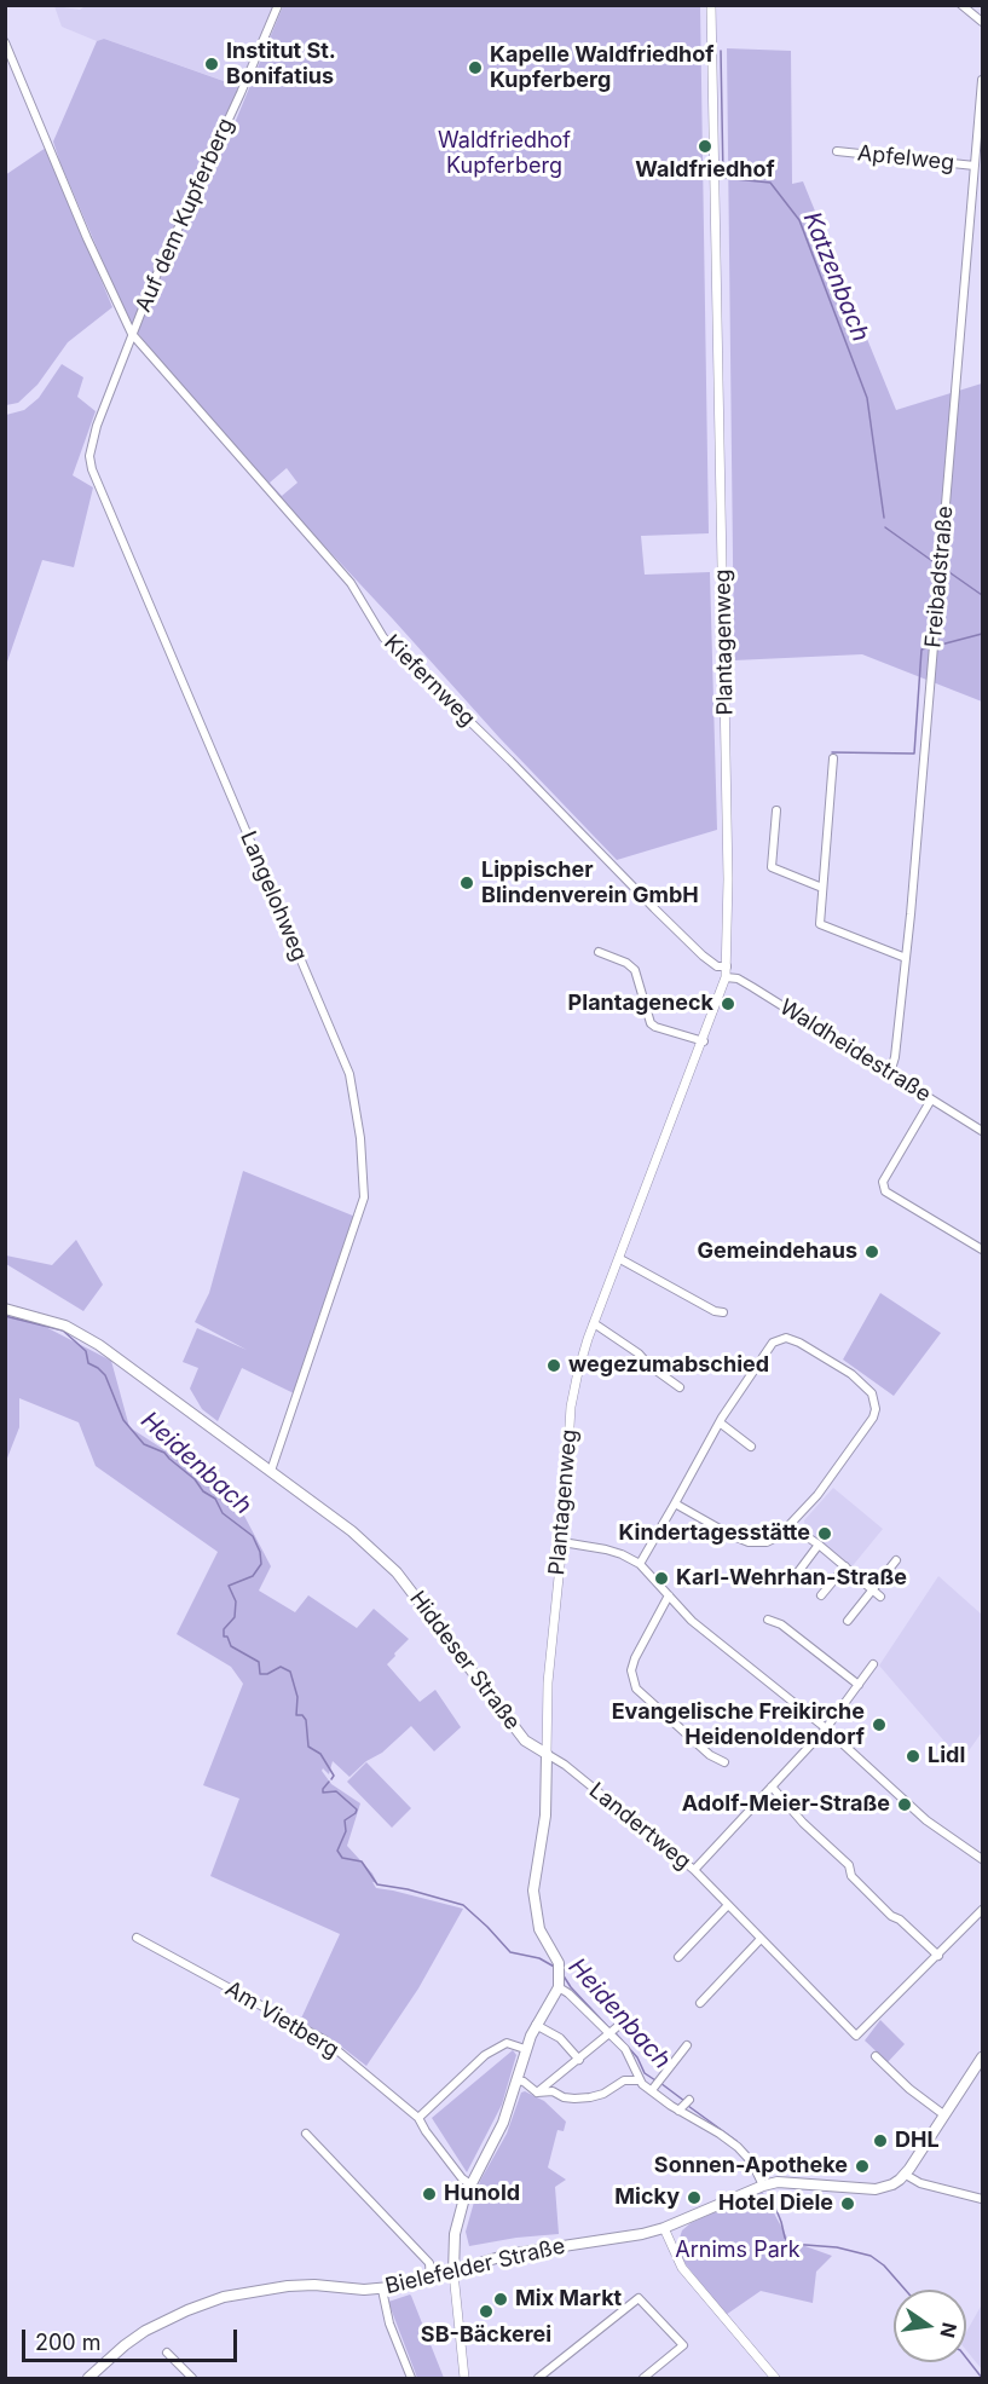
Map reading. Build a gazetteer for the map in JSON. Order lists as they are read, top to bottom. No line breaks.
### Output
{"streets":{"main road":["Hiddeser Straße","Bielefelder Straße"],"street":["Apfelweg","Auf dem Kupferberg","Freibadstraße","Plantagenweg","Kiefernweg","Langelohweg","Waldheidestraße","Landertweg","Am Vietberg"]},"crossings":[["Apfelweg","Freibadstraße"],["Auf dem Kupferberg","Kiefernweg"],["Auf dem Kupferberg","Langelohweg"],["Freibadstraße","Waldheidestraße"],["Plantagenweg","Kiefernweg"],["Plantagenweg","Waldheidestraße"],["Plantagenweg","Hiddeser Straße"],["Plantagenweg","Landertweg"],["Kiefernweg","Langelohweg"],["Langelohweg","Hiddeser Straße"],["Hiddeser Straße","Landertweg"]],"water":["Katzenbach","Heidenbach"],"parks":["Waldfriedhof Kupferberg","Arnims Park"],"places":["Institut St. Bonifatius","Kapelle Waldfriedhof Kupferberg","Waldfriedhof","Lippischer Blindenverein GmbH","Plantageneck","Gemeindehaus","wegezumabschied","Kindertagesstätte","Karl-Wehrhan-Straße","Evangelische Freikirche Heidenoldendorf","Lidl","Adolf-Meier-Straße","DHL","Sonnen-Apotheke","Hunold","Micky","Hotel Diele","Mix Markt","SB-Bäckerei"],"scale_bar":"200 m","north":"right"}
